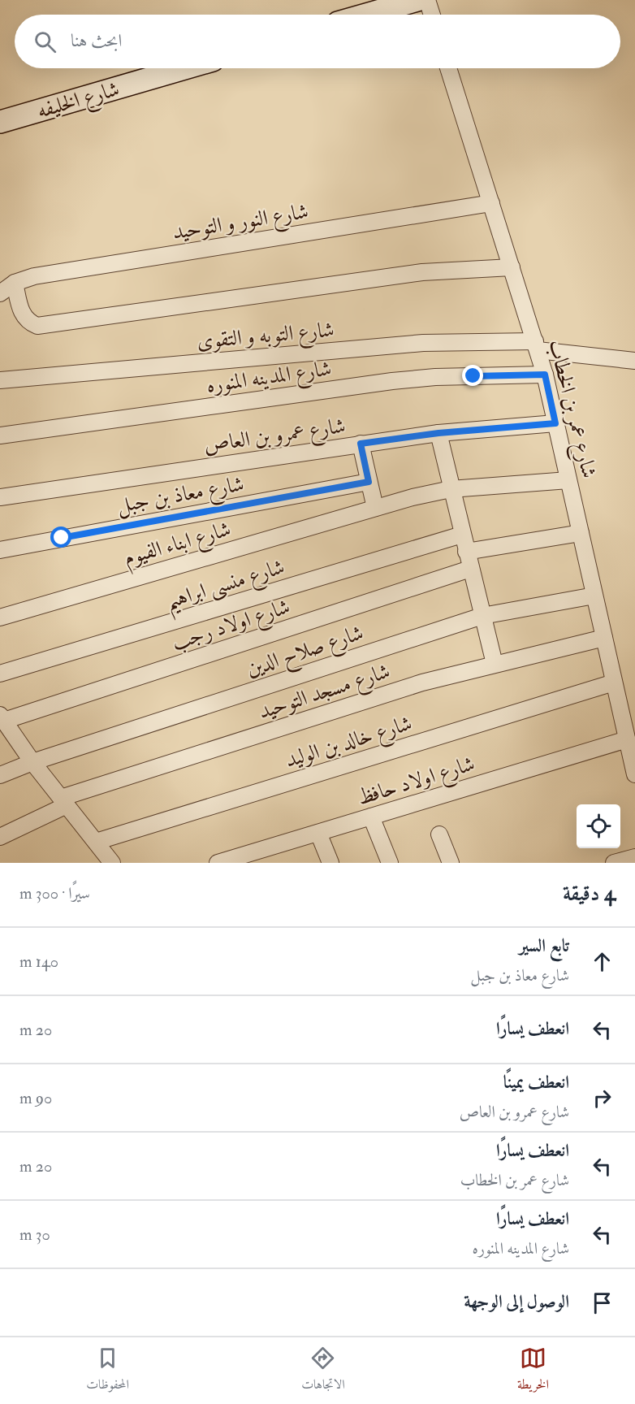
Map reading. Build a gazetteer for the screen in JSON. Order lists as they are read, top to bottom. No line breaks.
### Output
{"streets":{"main road":["شارع الخليفه"],"street":["شارع النور و التوحيد","شارع التوبه و التقوى","شارع المدينه المنوره","شارع عمر بن الخطاب","شارع عمرو بن العاص","شارع معاذ بن جبل","شارع ابناء الفيوم","شارع منسى ابراهيم","شارع اولاد رجب","شارع صلاح الدين","شارع مسجد التوحيد","شارع خالد بن الوليد","شارع اولاد حافظ"]},"crossings":[["شارع النور و التوحيد","شارع عمر بن الخطاب"],["شارع التوبه و التقوى","شارع عمر بن الخطاب"],["شارع المدينه المنوره","شارع عمر بن الخطاب"],["شارع عمر بن الخطاب","شارع عمرو بن العاص"],["شارع عمر بن الخطاب","شارع ابناء الفيوم"],["شارع عمر بن الخطاب","شارع صلاح الدين"],["شارع عمر بن الخطاب","شارع مسجد التوحيد"],["شارع عمر بن الخطاب","شارع خالد بن الوليد"],["شارع عمر بن الخطاب","شارع اولاد حافظ"]],"page":{"search":"ابحث هنا","heading":["4 دقيقة","سيرًا · 300 m"],"list":[["تابع السير","شارع معاذ بن جبل","140 m"],["انعطف يسارًا","20 m"],["انعطف يمينًا","شارع عمرو بن العاص","90 m"],["انعطف يسارًا","شارع عمر بن الخطاب","20 m"],["انعطف يسارًا","شارع المدينه المنوره","30 m"],"الوصول إلى الوجهة"],"nav":["الخريطة","الاتجاهات","المحفوظات"]}}
